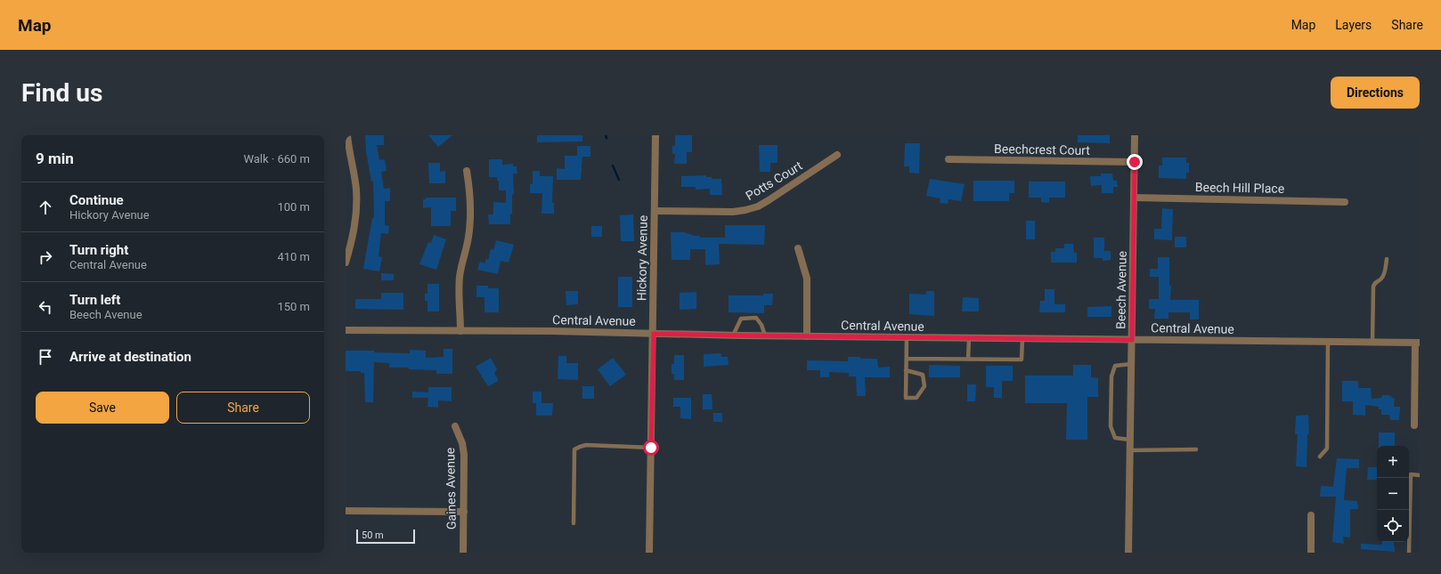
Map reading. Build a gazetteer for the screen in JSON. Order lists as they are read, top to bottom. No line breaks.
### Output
{"streets":{"street":["Beechcrest Court","Potts Court","Beech Hill Place","Hickory Avenue","Beech Avenue","Central Avenue","Gaines Avenue"]},"crossings":[["Beechcrest Court","Beech Avenue"],["Potts Court","Hickory Avenue"],["Beech Hill Place","Beech Avenue"],["Hickory Avenue","Central Avenue"],["Beech Avenue","Central Avenue"]],"scale_bar":"50 m","page":{"header":"Map","nav":["Map","Layers","Share"],"buttons":["Directions",["Save","Share"]],"title":"Find us","heading":["9 min","Walk · 660 m"],"list":[["Continue","Hickory Avenue","100 m"],["Turn right","Central Avenue","410 m"],["Turn left","Beech Avenue","150 m"],"Arrive at destination"],"map_buttons":["+","−"],"scale":"50 m"}}
